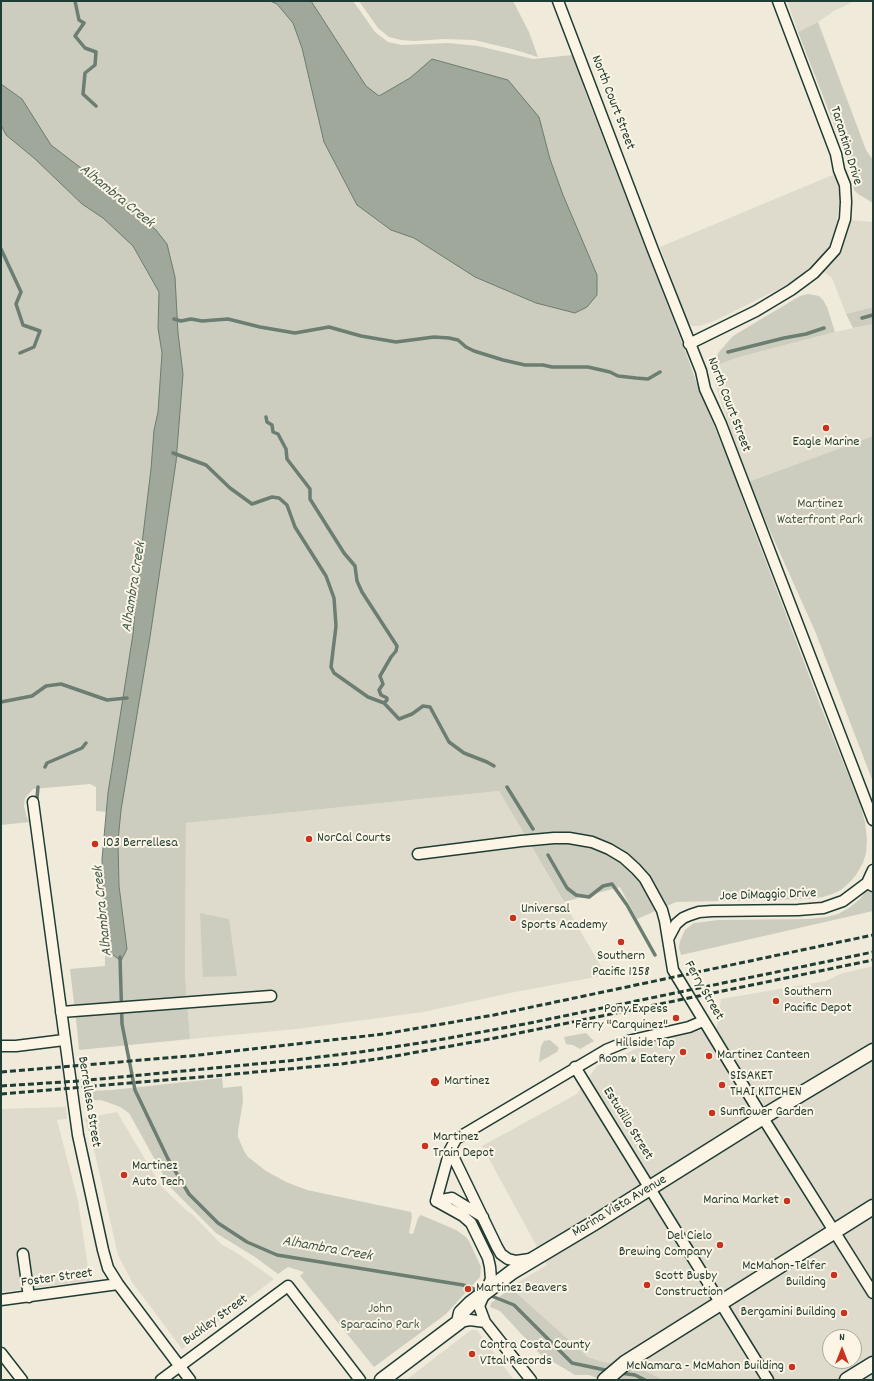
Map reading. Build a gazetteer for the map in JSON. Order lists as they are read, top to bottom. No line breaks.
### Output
{"streets":{"main road":["Marina Vista Avenue"],"street":["North Court Street","Tarantino Drive","Joe DiMaggio Drive","Ferry Street","Berrellesa Street","Estudillo Street","Foster Street","Buckley Street"]},"crossings":[["North Court Street","Tarantino Drive"],["Joe DiMaggio Drive","Ferry Street"],["Ferry Street","Marina Vista Avenue"],["Berrellesa Street","Foster Street"],["Berrellesa Street","Buckley Street"],["Estudillo Street","Marina Vista Avenue"]],"water":["Alhambra Creek"],"parks":["Martinez Waterfront Park","John Sparacino Park"],"places":["Eagle Marine","NorCal Courts","103 Berrellesa","Universal Sports Academy","Southern Pacific 1258","Southern Pacific Depot","Pony Expess Ferry \"Carquinez\"","Hillside Tap Room & Eatery","Martinez Canteen","Martinez","SISAKET THAI KITCHEN","Sunflower Garden","Martinez Train Depot","Martinez Auto Tech","Marina Market","Del Cielo Brewing Company","McMahon-Telfer Building","Scott Busby Construction","Martinez Beavers","Bergamini Building","Contra Costa County VItal Records","McNamara - McMahon Building"],"north":"top"}
